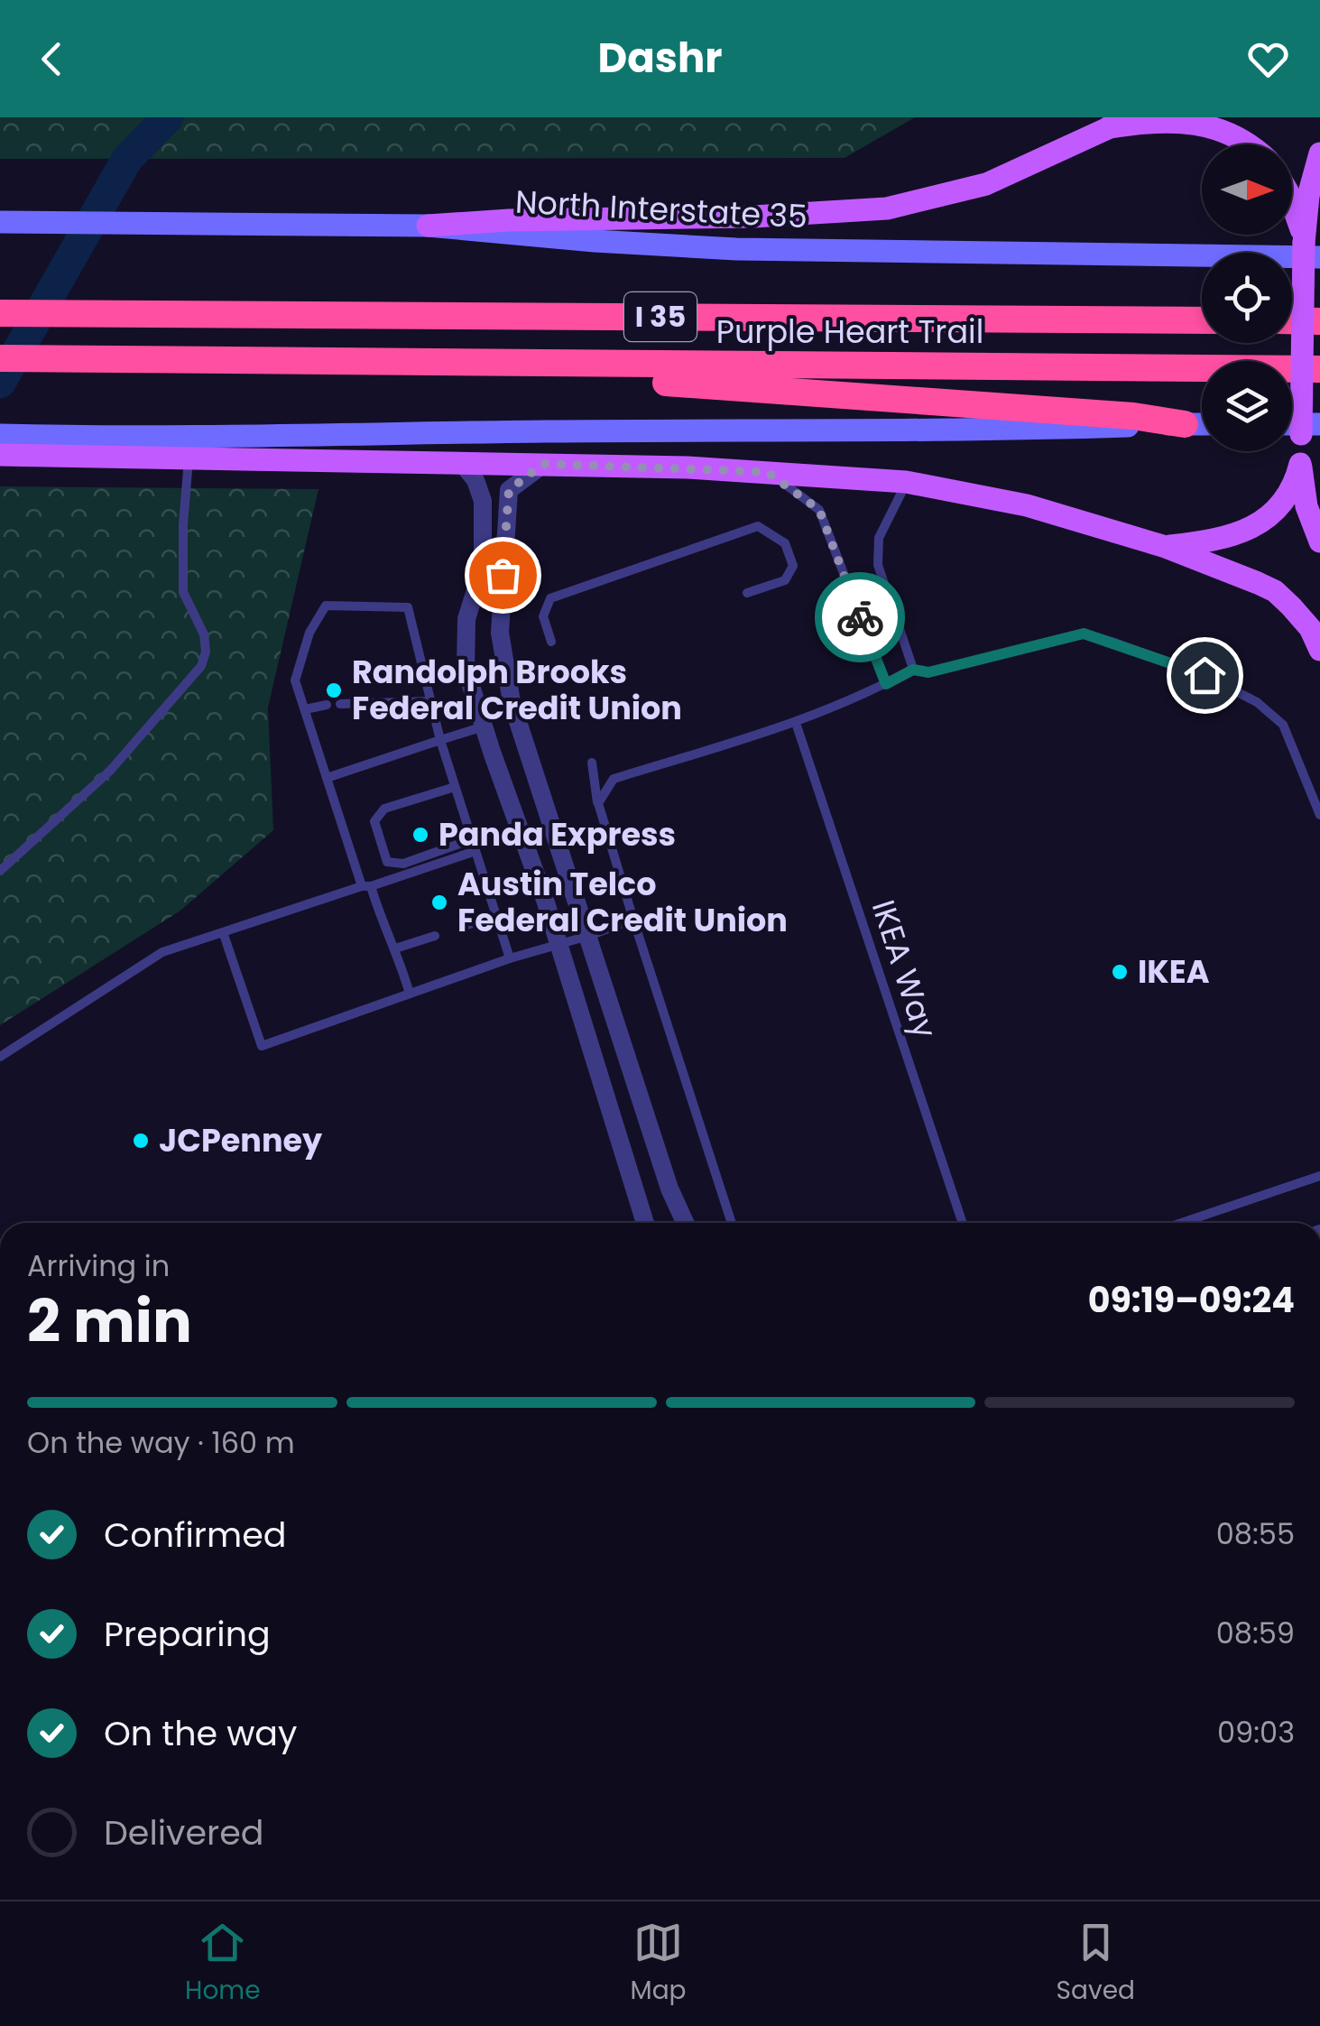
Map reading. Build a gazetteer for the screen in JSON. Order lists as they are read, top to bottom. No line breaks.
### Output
{"streets":{"highway":["I 35","Purple Heart Trail"],"main road":["North Interstate 35"],"lane":["IKEA Way"]},"places":["Randolph Brooks Federal Credit Union","Panda Express","Austin Telco Federal Credit Union","IKEA","JCPenney"],"north":"right","page":{"header":"Dashr","heading":["2 min","Arriving in","09:19–09:24"],"bar":"On the way · 160 m","list":[["Confirmed","08:55"],["Preparing","08:59"],["On the way","09:03"],"Delivered"],"tabs":["Home","Map","Saved"]}}
